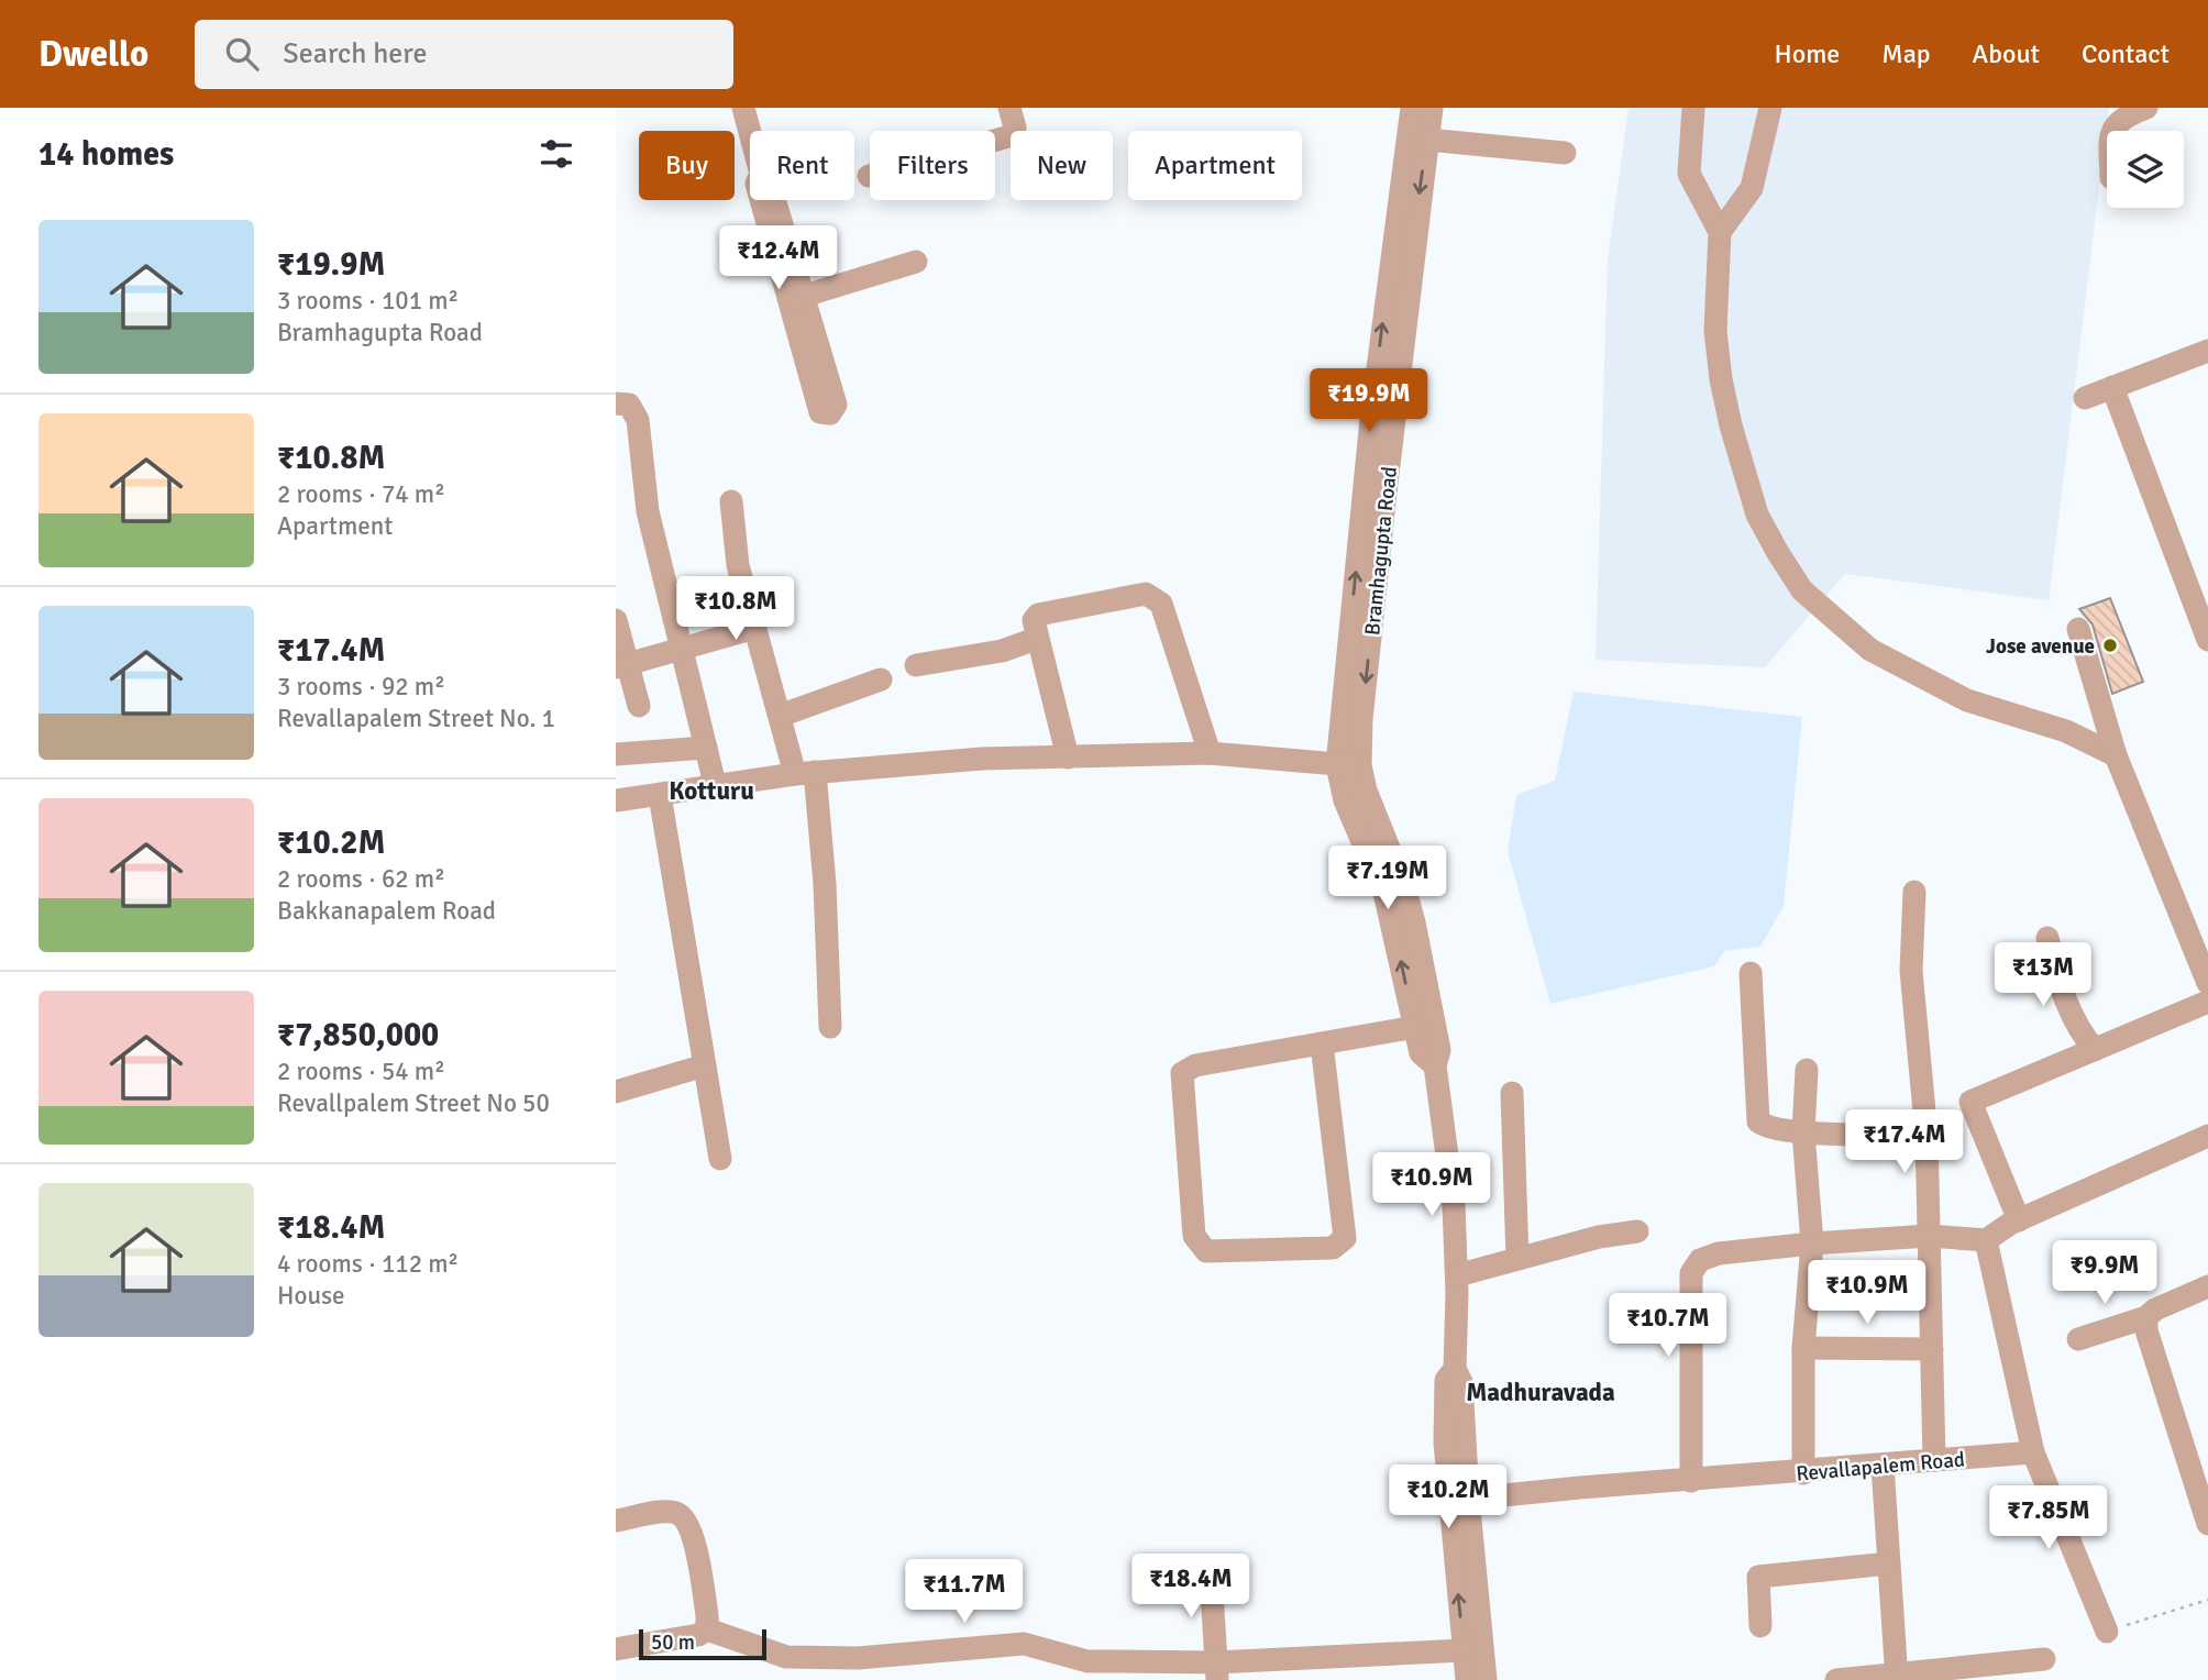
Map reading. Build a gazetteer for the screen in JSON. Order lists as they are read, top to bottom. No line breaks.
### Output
{"streets":{"street":["Bramhagupta Road","Revallapalem Road"]},"districts":["Kotturu","Madhuravada"],"places":["Jose avenue"],"scale_bar":"50 m","page":{"header":"Dwello","search":"Search here","nav":["Home","Map","About","Contact"],"heading":"14 homes","chip":["Buy","Rent","Filters","New","Apartment"],"list":[{"name":"₹19.9M","note":"3 rooms · 101 m² · Bramhagupta Road"},{"name":"₹10.8M","note":"2 rooms · 74 m² · Apartment"},{"name":"₹17.4M","note":"3 rooms · 92 m² · Revallapalem Street No. 1"},{"name":"₹10.2M","note":"2 rooms · 62 m² · Bakkanapalem Road"},{"name":"₹7,850,000","note":"2 rooms · 54 m² · Revallpalem Street No 50"},{"name":"₹18.4M","note":"4 rooms · 112 m² · House"}],"price":["₹12.4M","₹19.9M","₹10.8M","₹7.19M","₹13M","₹17.4M","₹10.9M","₹9.9M","₹10.9M","₹10.7M","₹10.2M","₹7.85M","₹18.4M","₹11.7M"],"scale":"50 m"}}
